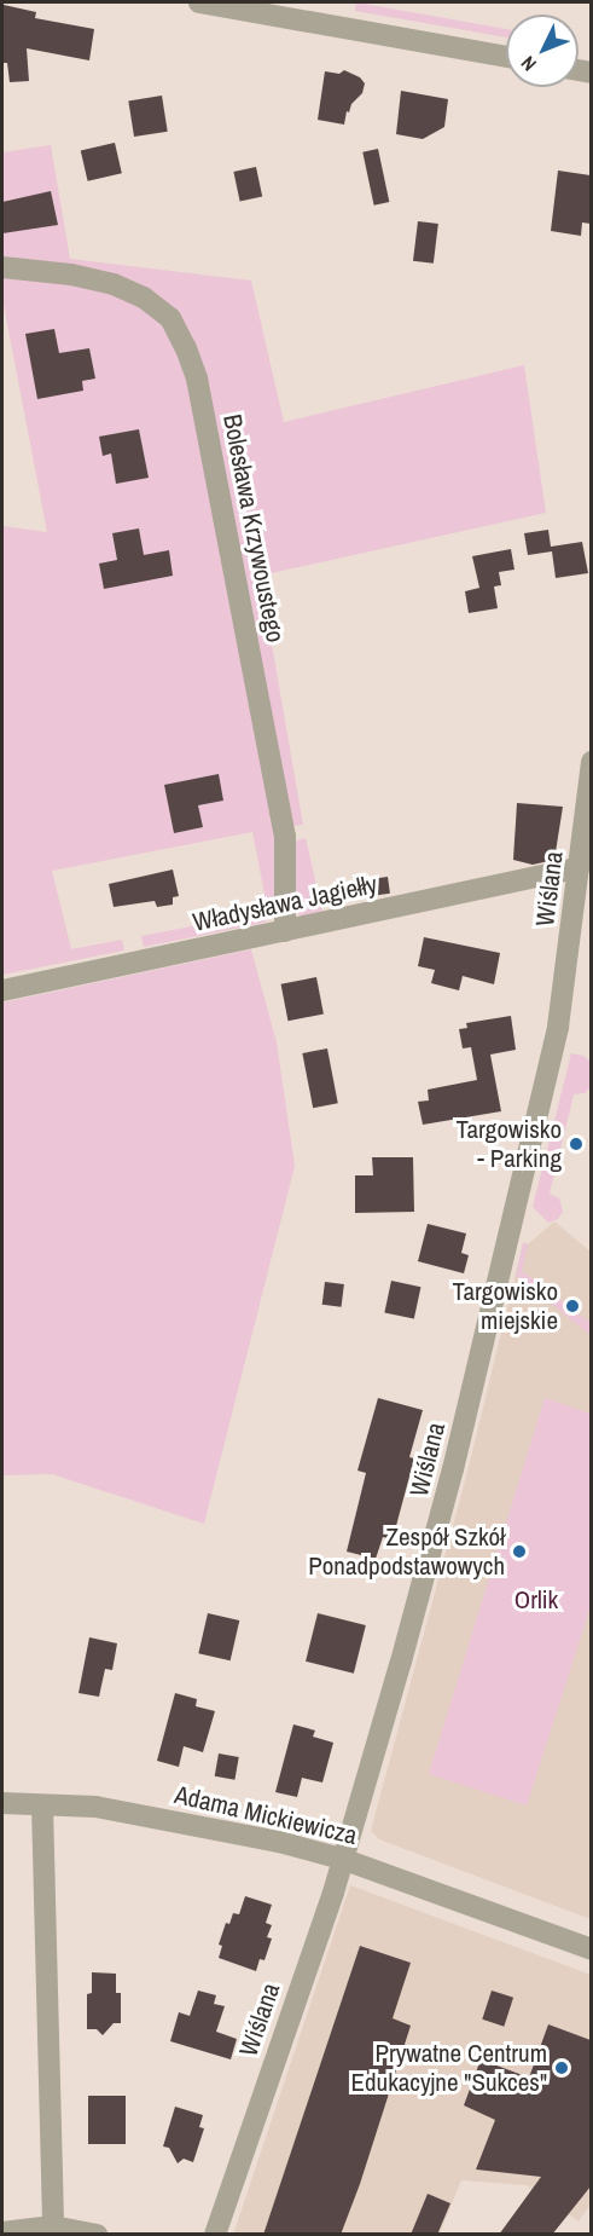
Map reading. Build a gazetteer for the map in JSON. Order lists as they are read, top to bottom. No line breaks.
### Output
{"streets":{"street":["Bolesława Krzywoustego","Wiślana","Władysława Jagiełły","Adama Mickiewicza"]},"crossings":[["Bolesława Krzywoustego","Władysława Jagiełły"],["Wiślana","Władysława Jagiełły"],["Wiślana","Adama Mickiewicza"]],"parks":["Orlik"],"places":["Targowisko - Parking","Targowisko miejskie","Zespół Szkół Ponadpodstawowych","Prywatne Centrum Edukacyjne \"Sukces\""],"north":"bottom left"}
